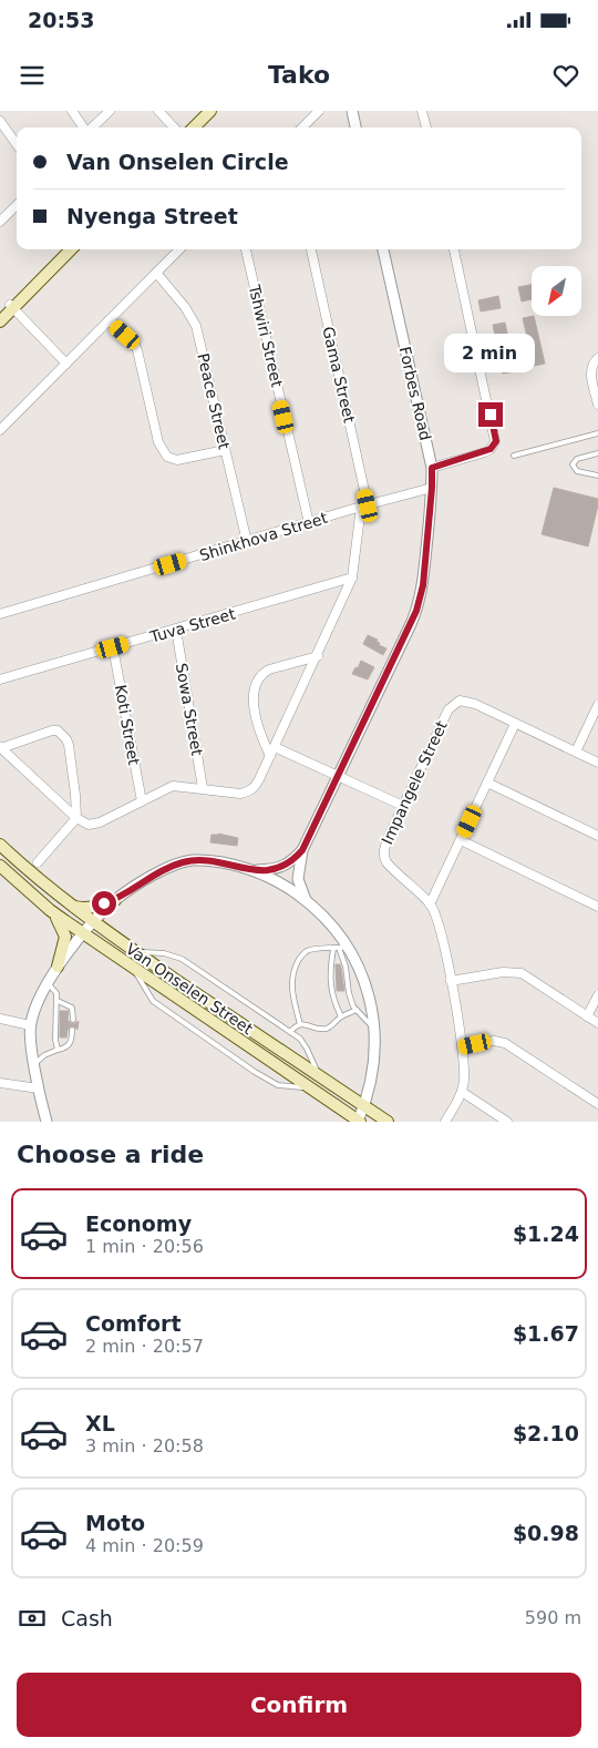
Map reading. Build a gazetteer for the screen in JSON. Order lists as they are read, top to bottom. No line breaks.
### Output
{"streets":{"main road":["Van Onselen Street"],"street":["Tshwiri Street","Gama Street","Forbes Road","Peace Street","Shinkhova Street","Tuva Street","Sowa Street","Koti Street","Impangele Street"]},"crossings":[["Tshwiri Street","Shinkhova Street"],["Gama Street","Shinkhova Street"],["Gama Street","Tuva Street"],["Gama Street","Sowa Street"],["Gama Street","Koti Street"],["Forbes Road","Shinkhova Street"],["Peace Street","Shinkhova Street"],["Tuva Street","Sowa Street"],["Tuva Street","Koti Street"]],"north":"bottom left","page":{"status":"20:53","header":"Tako","banner":["Van Onselen Circle","Nyenga Street"],"bubble":"2 min","heading":"Choose a ride","list":[{"name":"Economy","note":"1 min · 20:56","value":"$1.24"},{"name":"Comfort","note":"2 min · 20:57","value":"$1.67"},{"name":"XL","note":"3 min · 20:58","value":"$2.10"},{"name":"Moto","note":"4 min · 20:59","value":"$0.98"}],"pay":["Cash","590 m"],"buttons":"Confirm"}}
